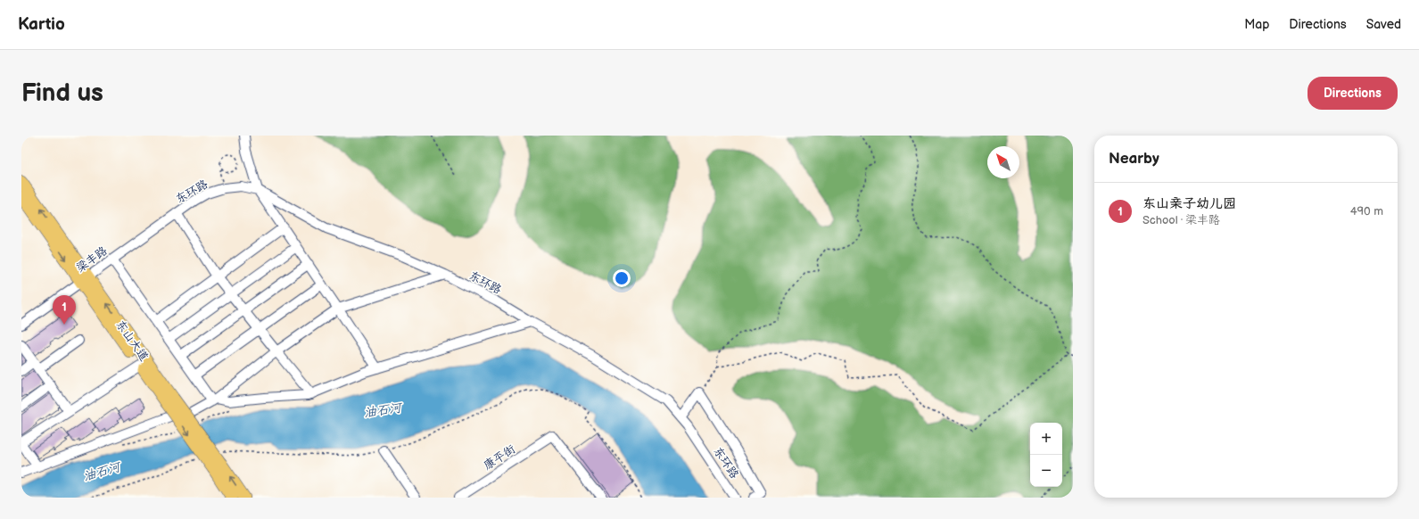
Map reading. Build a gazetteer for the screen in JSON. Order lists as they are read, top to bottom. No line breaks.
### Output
{"streets":{"main road":["东山大道"],"street":["东环路","梁丰路","康平街"]},"crossings":[["东环路","梁丰路"],["梁丰路","东山大道"]],"water":["油石河"],"north":"top left","page":{"header":"Kartio","nav":["Map","Directions","Saved"],"buttons":"Directions","title":"Find us","heading":"Nearby","list":[{"mark":"1","name":"东山亲子幼儿园","note":"School · 梁丰路","value":"490 m"}],"pins":"1","map_buttons":["+","−"]}}
